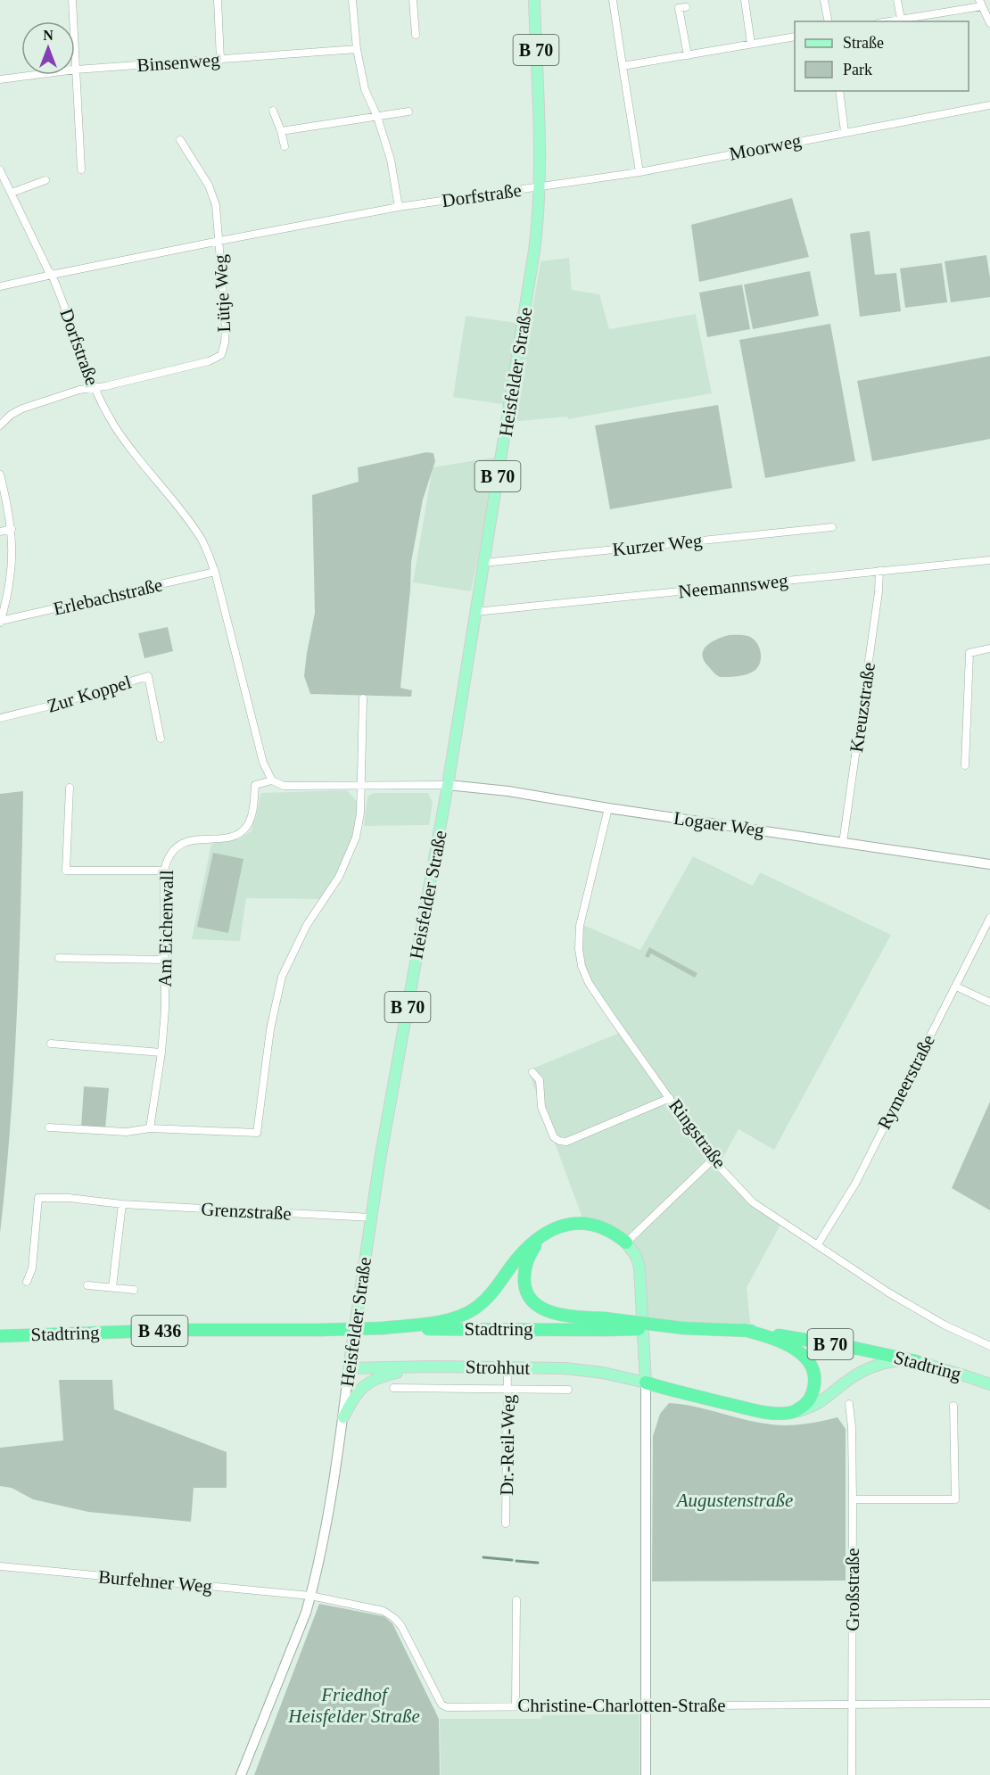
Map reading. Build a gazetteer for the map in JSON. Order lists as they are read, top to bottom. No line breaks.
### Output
{"streets":{"highway":["B 70","Stadtring","B 436"],"main road":["Heisfelder Straße","Strohhut"],"street":["Binsenweg","Moorweg","Dorfstraße","Lütje Weg","Kurzer Weg","Neemannsweg","Erlebachstraße","Zur Koppel","Kreuzstraße","Logaer Weg","Am Eichenwall","Rymeerstraße","Ringstraße","Grenzstraße","Dr.-Reil-Weg","Burfehner Weg","Großstraße","Christine-Charlotten-Straße"]},"crossings":[["B 70","Stadtring"],["B 70","Strohhut"],["Moorweg","Dorfstraße"],["Moorweg","Heisfelder Straße"],["Dorfstraße","Lütje Weg"],["Dorfstraße","Heisfelder Straße"],["Dorfstraße","Erlebachstraße"],["Dorfstraße","Am Eichenwall"],["Heisfelder Straße","Kurzer Weg"],["Heisfelder Straße","Neemannsweg"],["Heisfelder Straße","Logaer Weg"],["Heisfelder Straße","Grenzstraße"],["Heisfelder Straße","Strohhut"],["Heisfelder Straße","Burfehner Weg"],["Heisfelder Straße","Christine-Charlotten-Straße"],["Neemannsweg","Kreuzstraße"],["Kreuzstraße","Logaer Weg"],["Logaer Weg","Ringstraße"],["Rymeerstraße","Ringstraße"],["Strohhut","Dr.-Reil-Weg"],["Burfehner Weg","Christine-Charlotten-Straße"],["Großstraße","Christine-Charlotten-Straße"]],"parks":["Augustenstraße","Friedhof Heisfelder Straße"],"legend":["Straße","Park"],"north":"top"}
